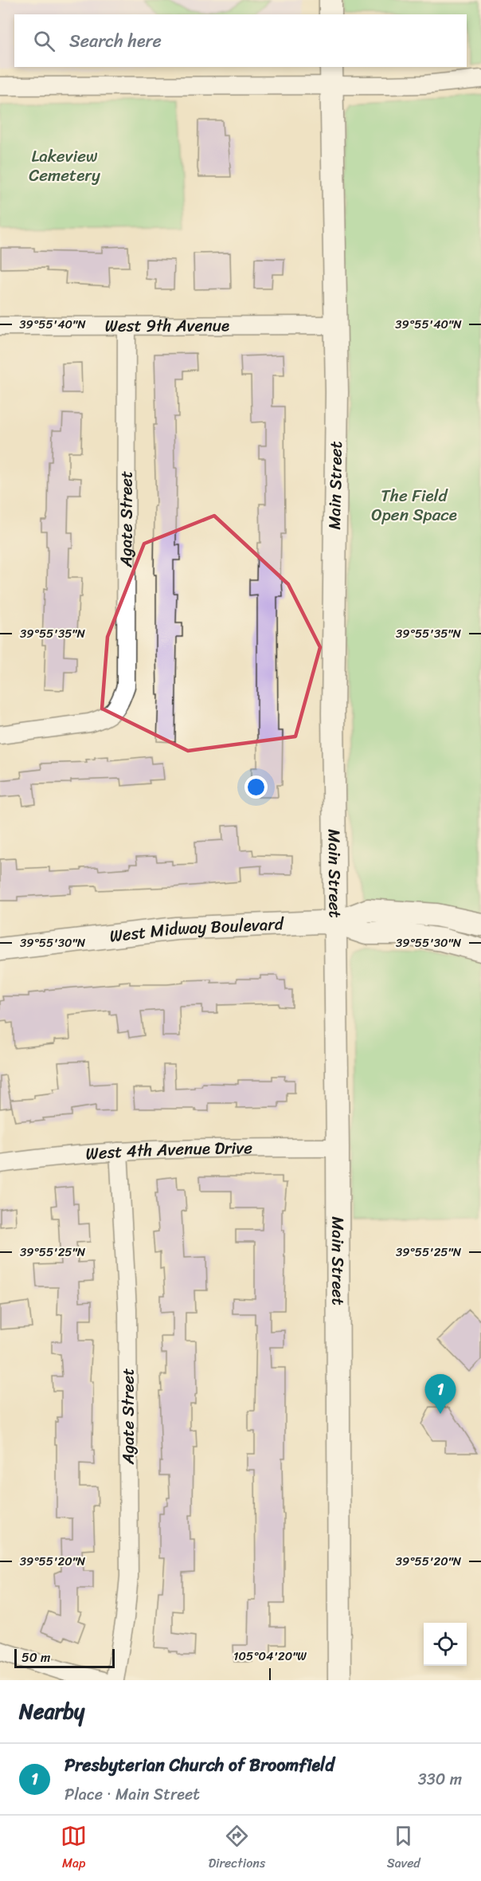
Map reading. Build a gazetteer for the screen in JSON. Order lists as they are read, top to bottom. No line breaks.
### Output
{"streets":{"main road":["Main Street","West Midway Boulevard"],"street":["West 9th Avenue","Agate Street","West 4th Avenue Drive"]},"crossings":[["West 9th Avenue","Main Street"],["West 9th Avenue","Agate Street"],["Main Street","West Midway Boulevard"],["Main Street","West 4th Avenue Drive"],["Agate Street","West 4th Avenue Drive"]],"parks":["Lakeview Cemetery","The Field Open Space"],"scale_bar":"50 m","page":{"search":"Search here","pins":"1","scale":"50 m","heading":"Nearby","list":[{"mark":"1","name":"Presbyterian Church of Broomfield","note":"Place · Main Street","value":"330 m"}],"nav":["Map","Directions","Saved"]},"coordinates":["39°55'40\"N","39°55'35\"N","39°55'30\"N","39°55'25\"N","39°55'20\"N","105°04'20\"W"]}
